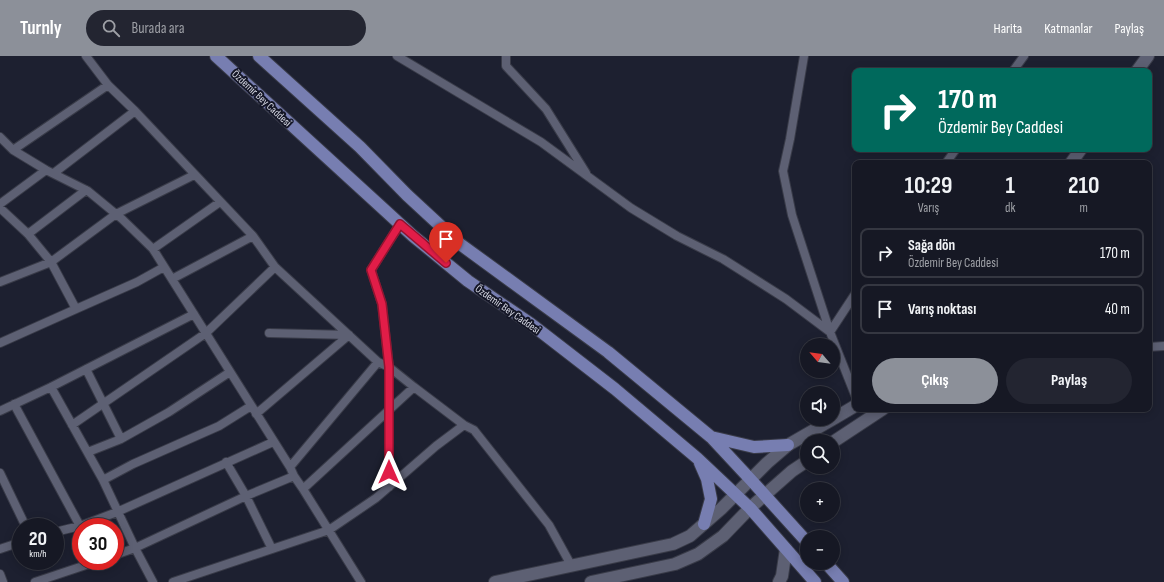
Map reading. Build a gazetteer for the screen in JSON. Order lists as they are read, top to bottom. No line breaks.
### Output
{"streets":{"main road":["Özdemir Bey Caddesi"]},"north":"top left","page":{"header":"Turnly","search":"Burada ara","nav":["Harita","Katmanlar","Paylaş"],"turn":["170 m","Özdemir Bey Caddesi"],"eta":["10:29","Varış","1","dk","210","m"],"list":[{"name":"Sağa dön","note":"Özdemir Bey Caddesi","value":"170 m"},{"name":"Varış noktası","value":"40 m"}],"map_buttons":["+","−"],"buttons":["Çıkış","Paylaş"],"speed":"20 km/h","limit":"30"}}
